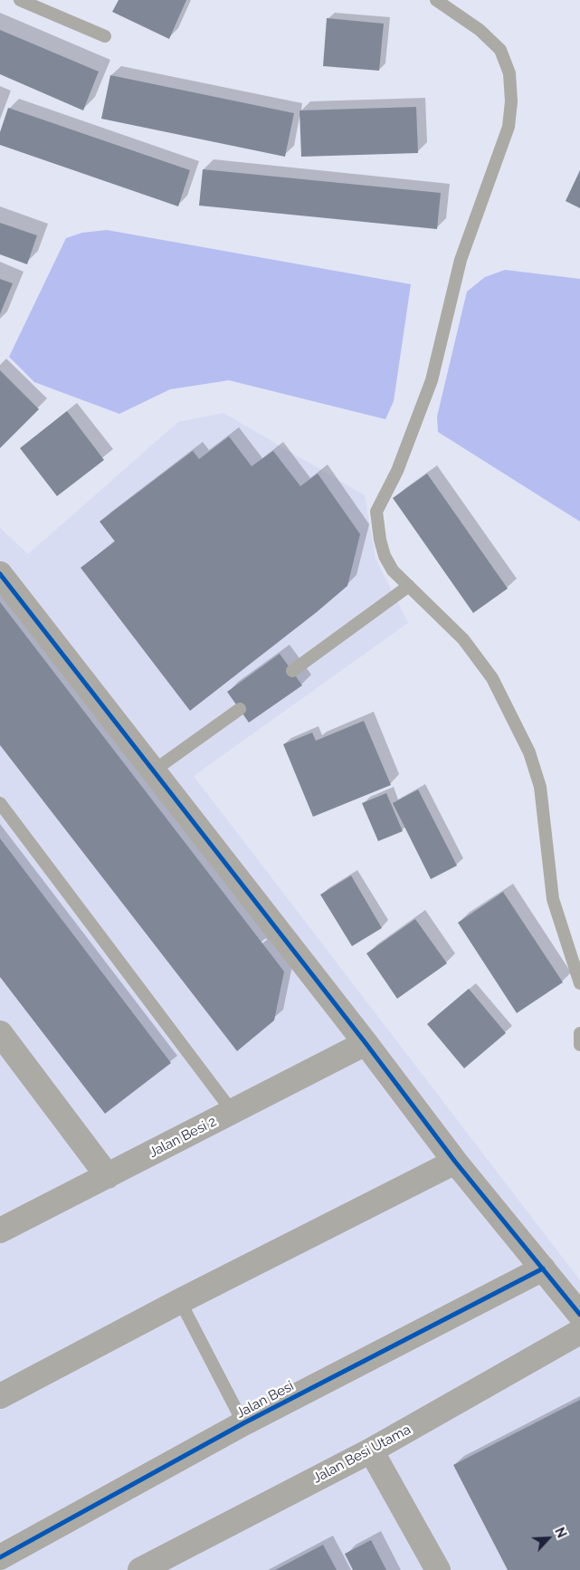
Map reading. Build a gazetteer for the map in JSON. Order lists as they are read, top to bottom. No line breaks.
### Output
{"streets":{"street":["Jalan Besi 2","Jalan Besi","Jalan Besi Utama"]},"north":"top right"}
